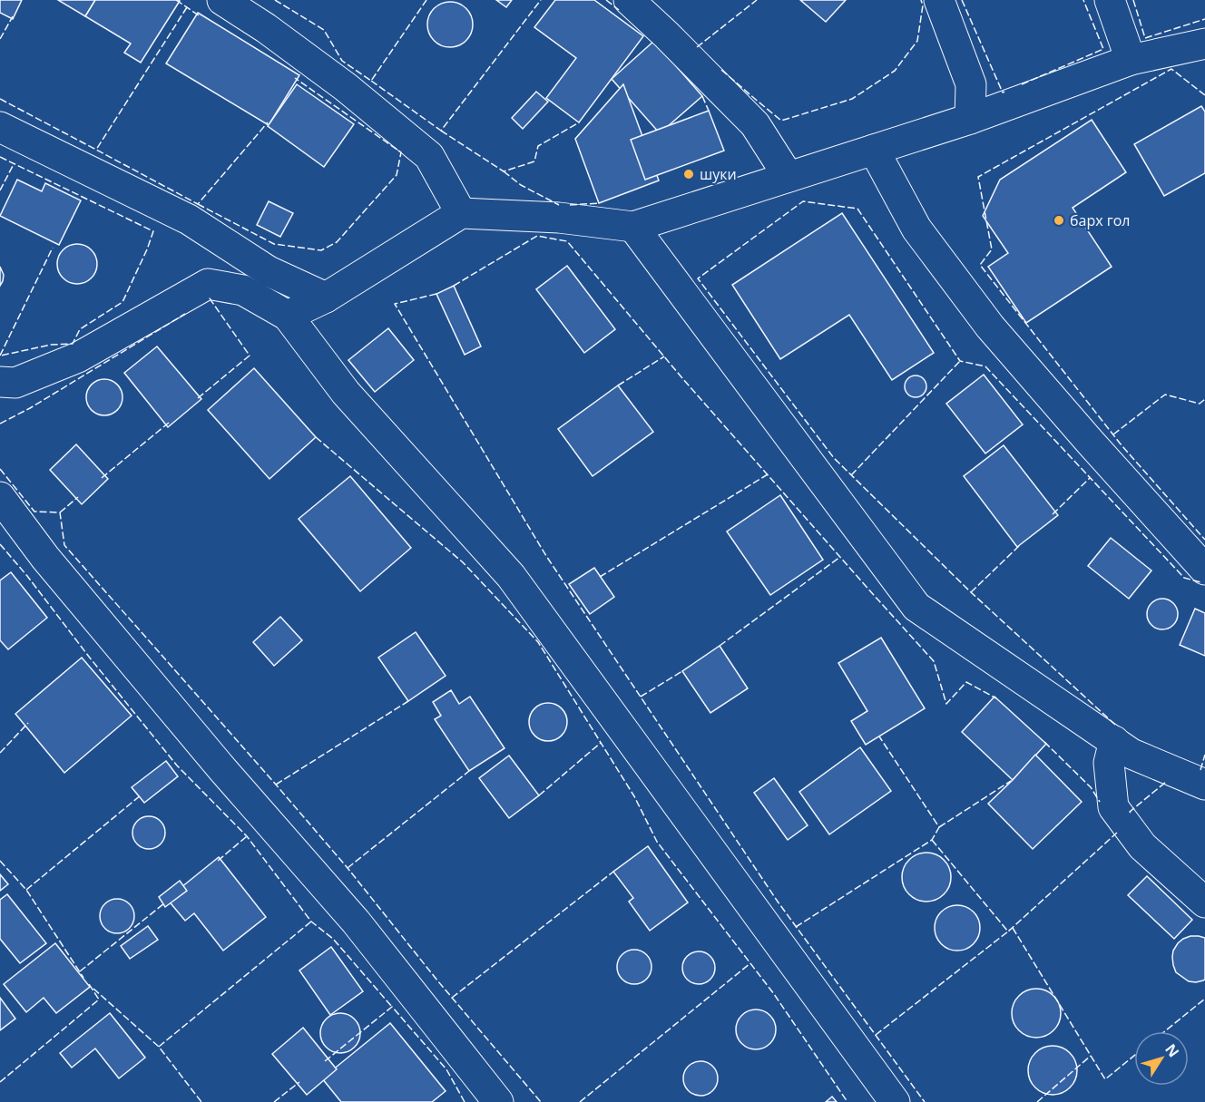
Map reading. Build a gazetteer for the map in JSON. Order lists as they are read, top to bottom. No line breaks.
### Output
{"places":["шуки","барх гол"],"north":"top right"}
